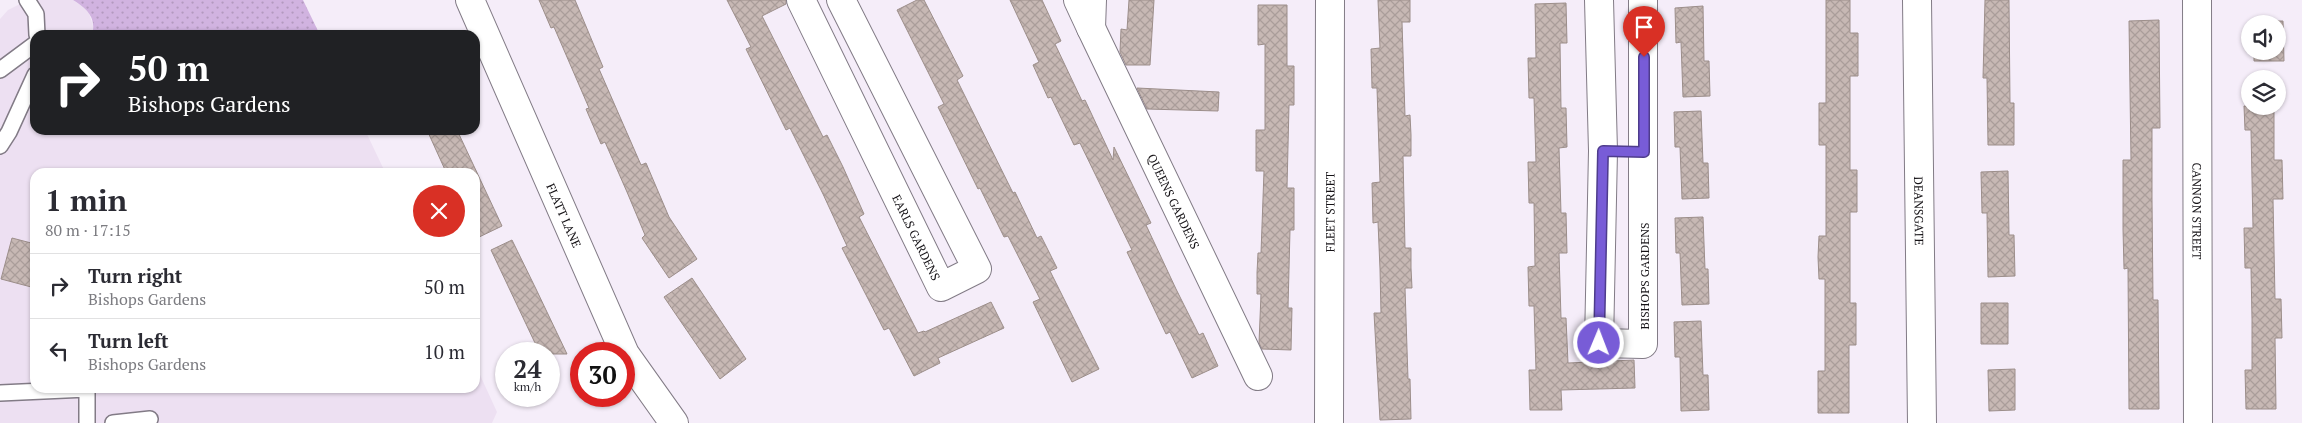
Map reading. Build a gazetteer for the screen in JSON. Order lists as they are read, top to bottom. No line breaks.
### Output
{"streets":{"street":["QUEENS GARDENS","FLEET STREET","DEANSGATE","CANNON STREET","FLATT LANE","EARLS GARDENS","BISHOPS GARDENS"]},"page":{"turn":["50 m","Bishops Gardens"],"heading":["1 min","80 m · 17:15"],"list":[{"name":"Turn right","note":"Bishops Gardens","value":"50 m"},{"name":"Turn left","note":"Bishops Gardens","value":"10 m"}],"speed":"24 km/h","limit":"30"}}
